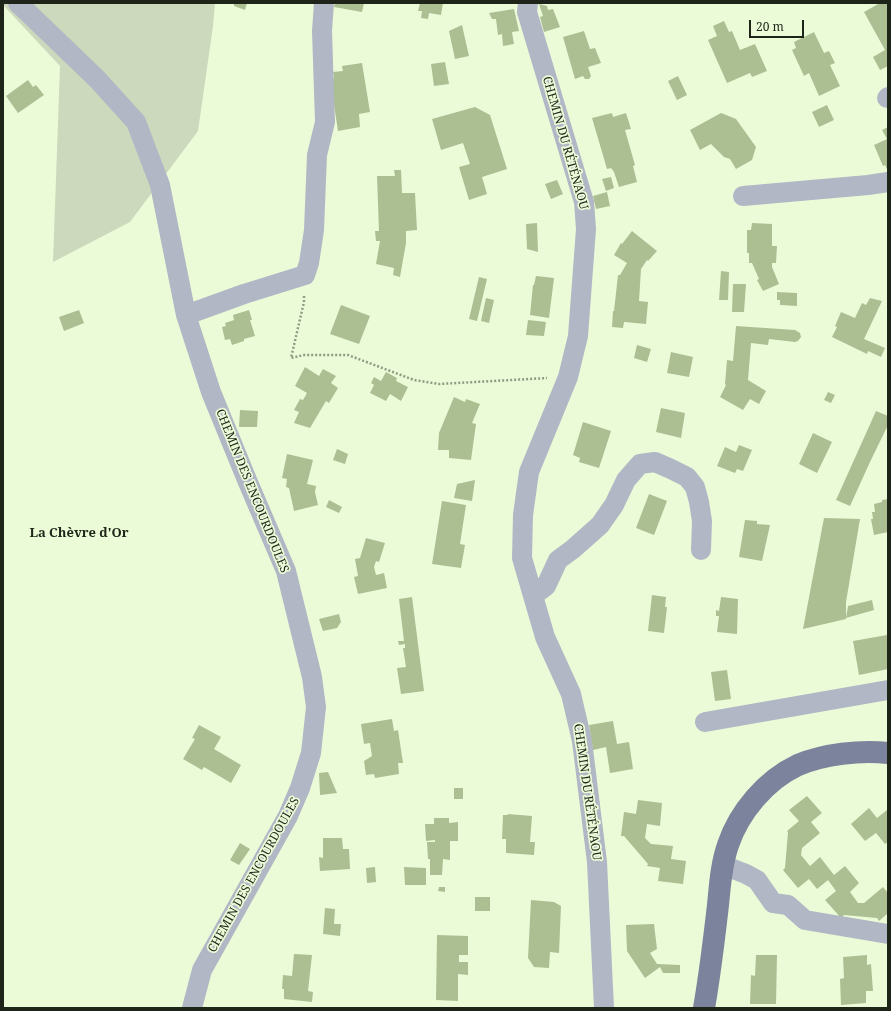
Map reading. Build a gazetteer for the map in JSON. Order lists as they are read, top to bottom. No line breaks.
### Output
{"streets":{"street":["CHEMIN DU RÉTÉNAOU","CHEMIN DES ENCOURDOULES"]},"districts":["La Chèvre d'Or"],"scale_bar":"20 m"}
